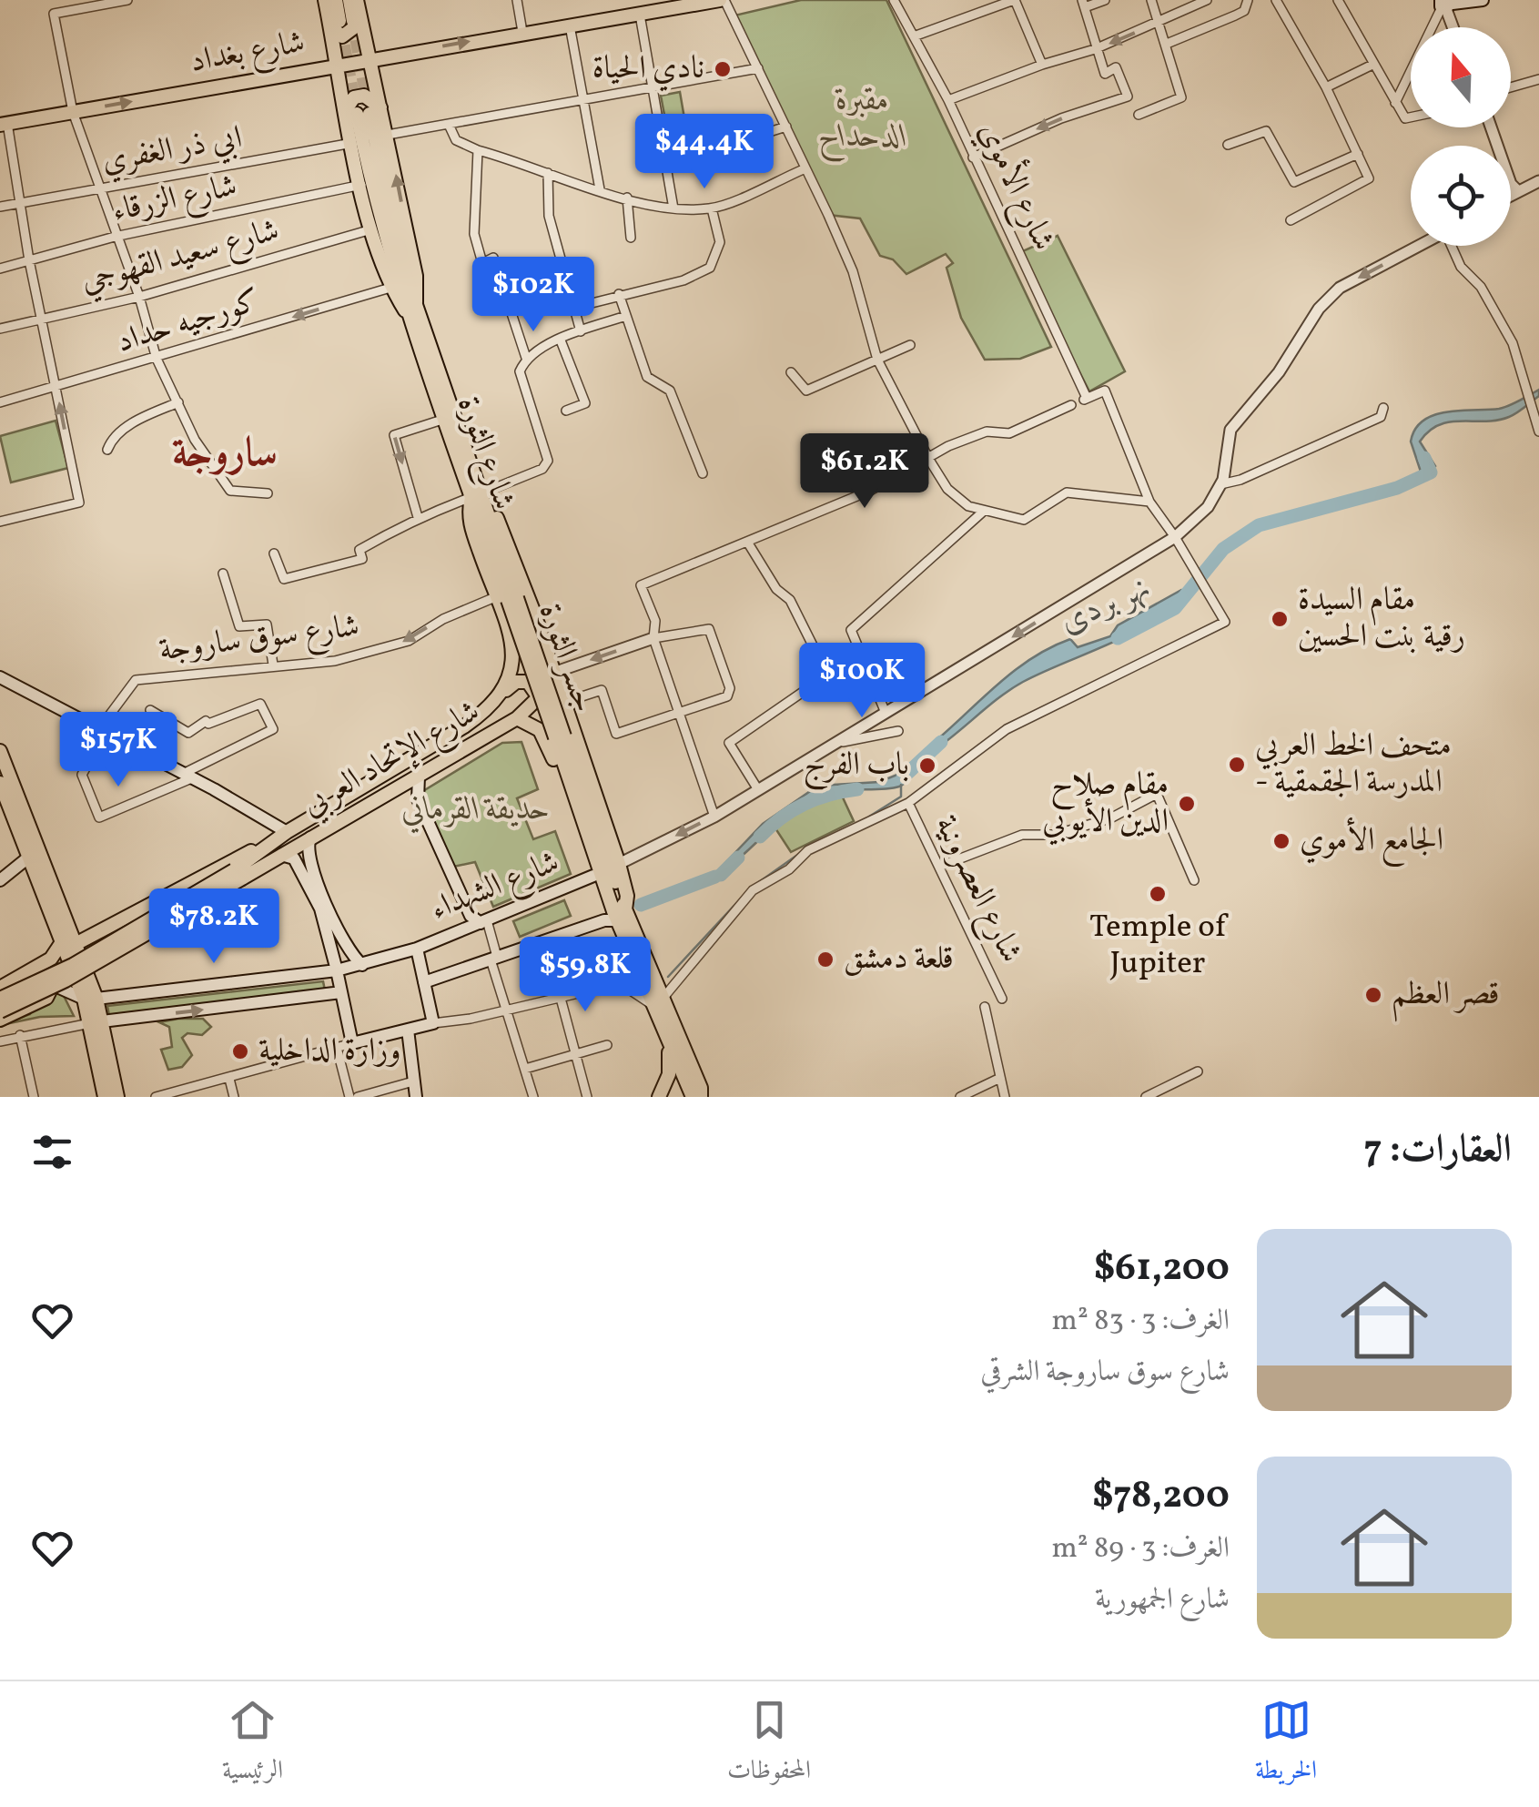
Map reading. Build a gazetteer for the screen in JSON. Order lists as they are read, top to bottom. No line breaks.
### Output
{"streets":{"main road":["شارع بغداد","شارع الثورة","جسر الثورة","شارع الإتحاد العربي","شارع الشهداء"],"street":["ابي ذر الغفري","شارع الأموي","شارع الزرقاء","شارع سعيد القهوجي","كورجيه حداد","شارع سوق ساروجة","شارع العصرونية"]},"crossings":[["شارع الثورة","شارع سوق ساروجة"],["شارع الثورة","جسر الثورة"],["شارع سوق ساروجة","جسر الثورة"]],"one_way":["شارع بغداد","كورجيه حداد","شارع سوق ساروجة"],"districts":["ساروجة"],"water":["نهر بردى"],"parks":["مقبرة الدحداح","حديقة القرماني"],"places":["نادي الحياة","مقام السيدة رقية بنت الحسين","متحف الخط العربي - المدرسة الجقمقية","باب الفرج","مقام صلاح الدين الأيوبي","الجامع الأموي","Temple of Jupiter","قلعة دمشق","قصر العظم","وزارة الداخلية"],"north":"top","page":{"price":["$44.4K","$102K","$61.2K","$100K","$157K","$78.2K","$59.8K"],"heading":"العقارات: 7","list":[{"name":"$61,200","note":"الغرف: 3 · 83 m² · شارع سوق ساروجة الشرقي"},{"name":"$78,200","note":"الغرف: 3 · 89 m² · شارع الجمهورية"}],"tabs":["الخريطة","المحفوظات","الرئيسية"]}}
